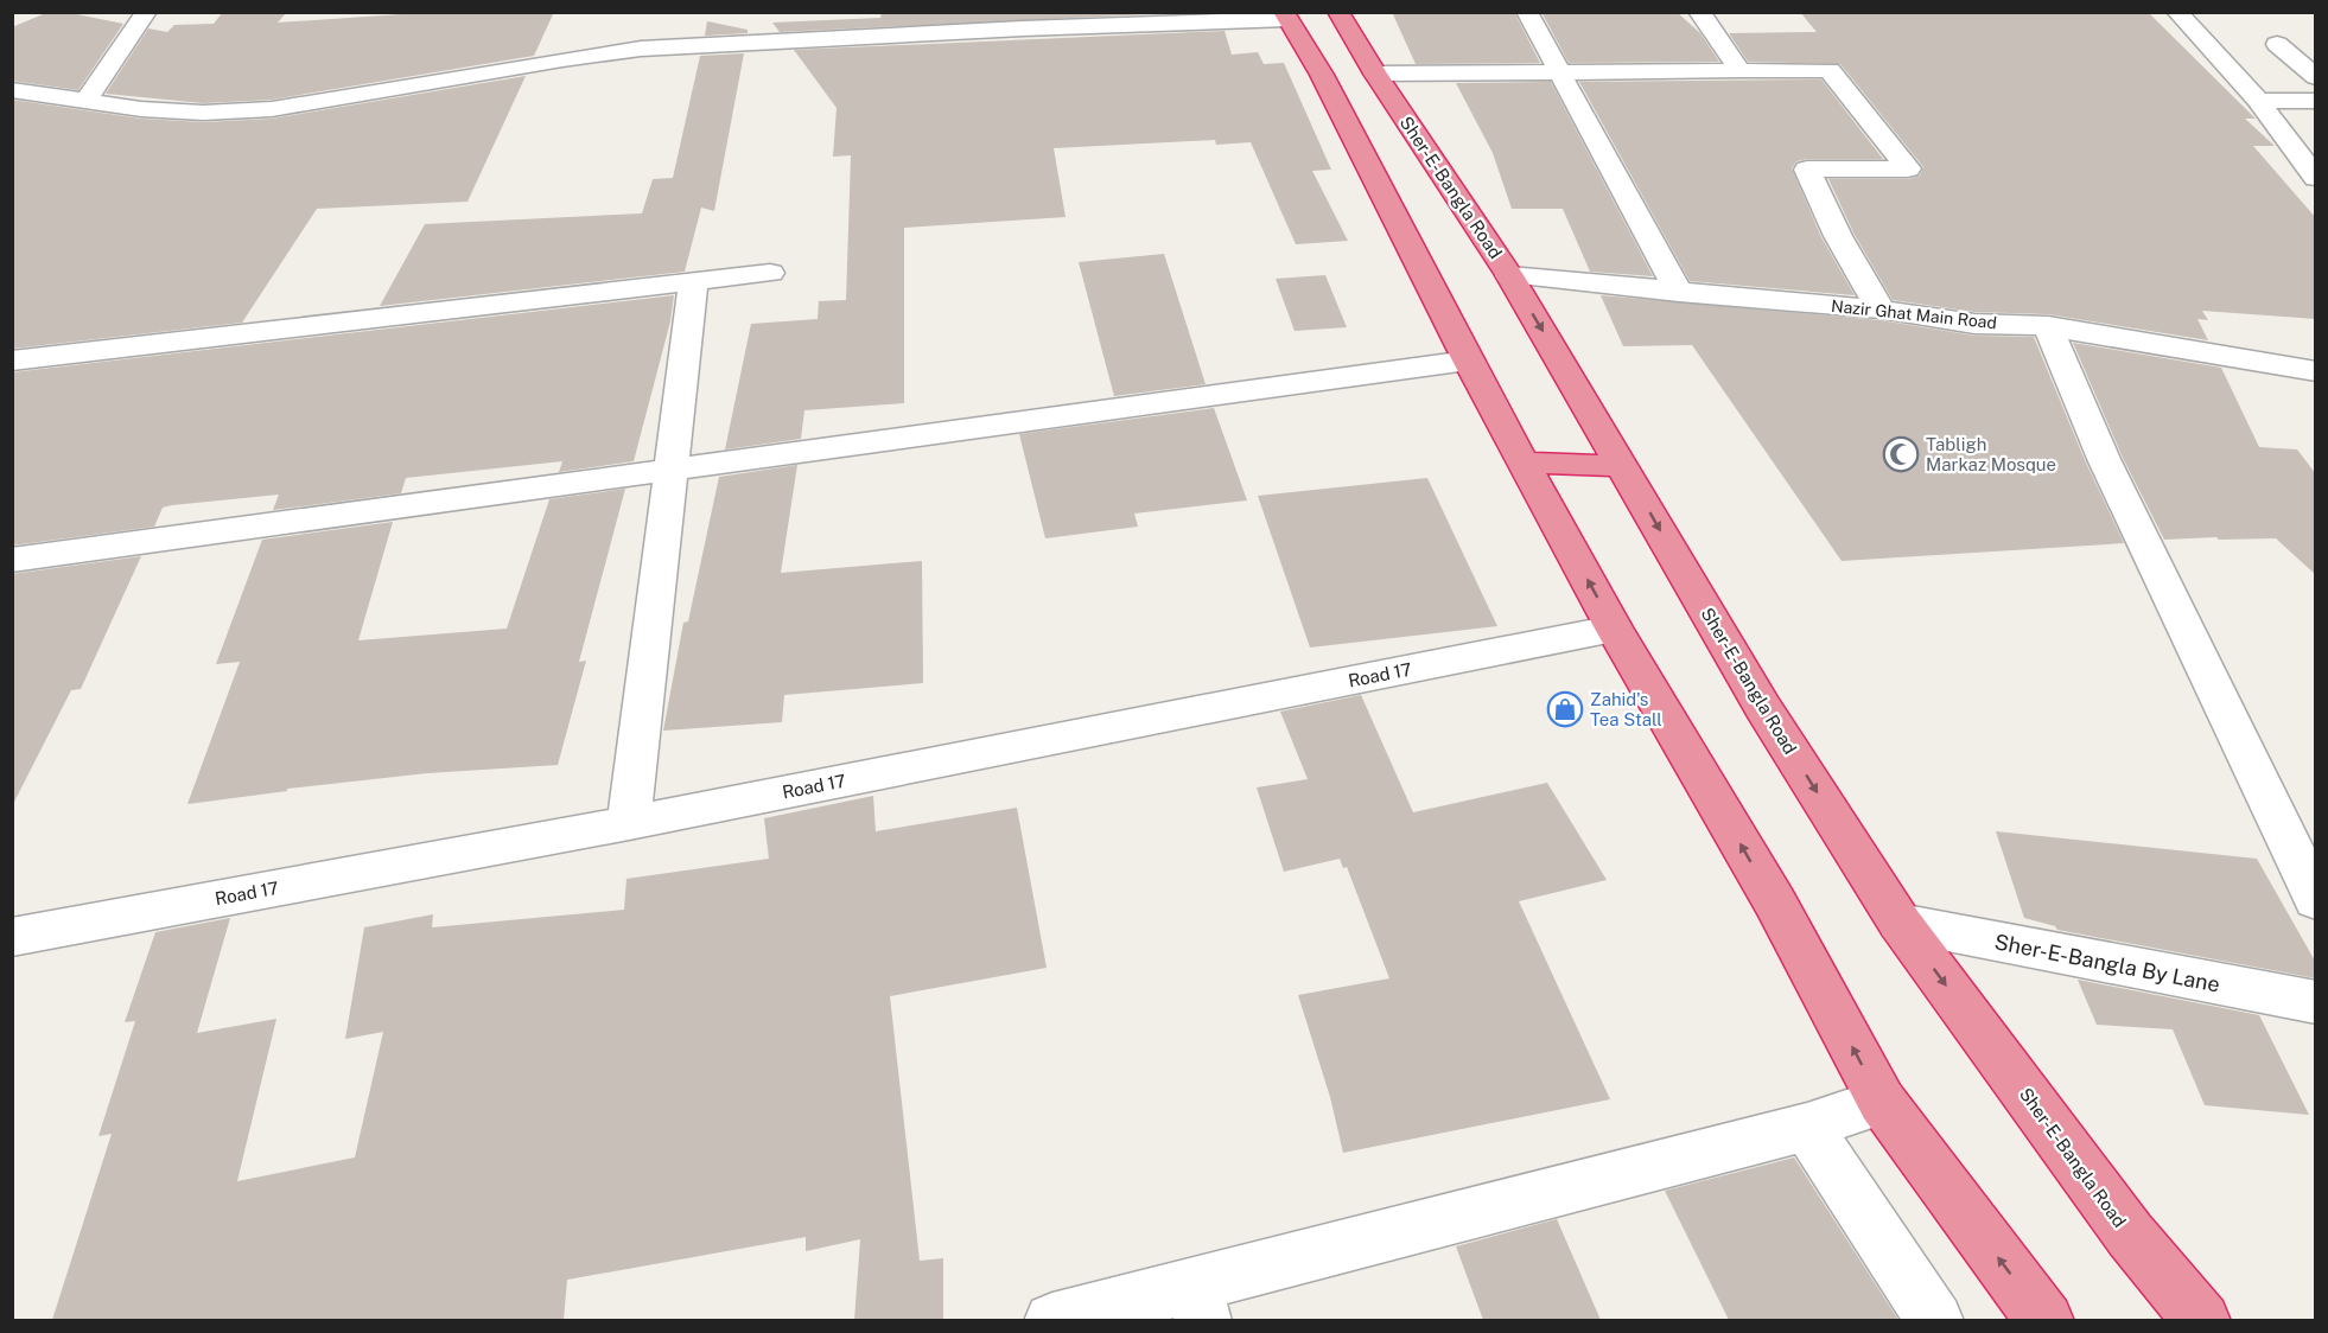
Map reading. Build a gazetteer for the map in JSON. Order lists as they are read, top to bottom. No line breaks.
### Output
{"streets":{"highway":["Sher-E-Bangla Road"],"street":["Nazir Ghat Main Road","Road 17","Sher-E-Bangla By Lane"]},"crossings":[["Sher-E-Bangla Road","Nazir Ghat Main Road"],["Sher-E-Bangla Road","Sher-E-Bangla By Lane"]],"places":{"mosque":["Tabligh Markaz Mosque"],"shop":["Zahid's Tea Stall"]}}
